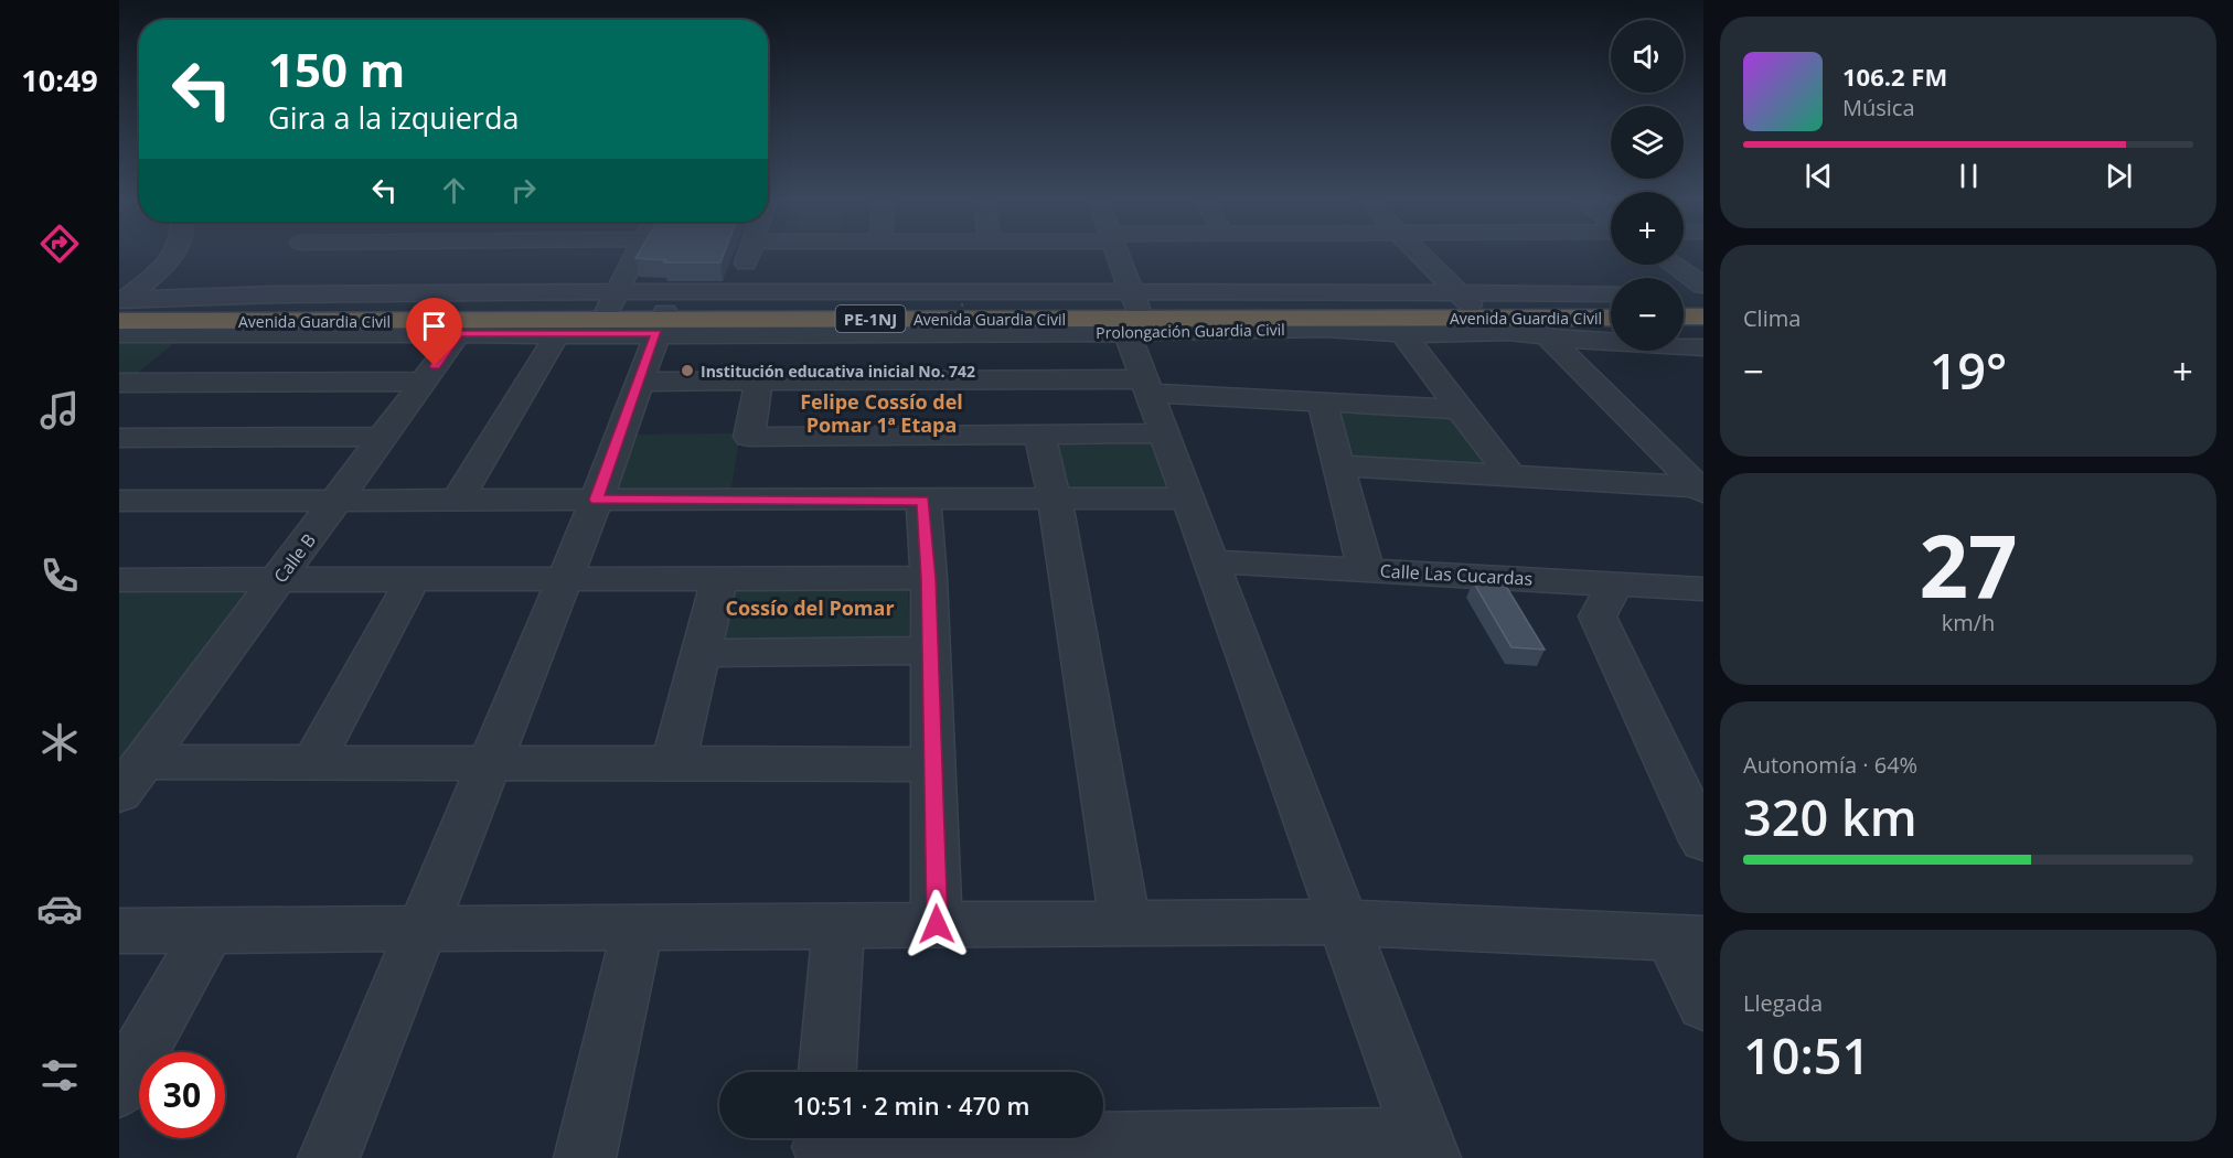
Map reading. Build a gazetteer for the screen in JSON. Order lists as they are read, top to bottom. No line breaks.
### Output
{"streets":{"highway":["Avenida Guardia Civil"],"street":["Prolongación Guardia Civil","Calle B","Calle Las Cucardas"]},"crossings":[["Avenida Guardia Civil","Prolongación Guardia Civil"],["Prolongación Guardia Civil","Calle B"]],"districts":["Felipe Cossío del Pomar 1ª Etapa","Cossío del Pomar"],"places":["Institución educativa inicial No. 742"],"page":{"tabs":"10:49","map_buttons":["+","−"],"turn":["150 m","Gira a la izquierda"],"song":["106.2 FM","Música"],"tile":["Clima",["27","km/h"],["Autonomía · 64%","320 km"],["Llegada","10:51"]],"heat":["−","19°","+"],"limit":"30","trip":"10:51 · 2 min · 470 m"}}
